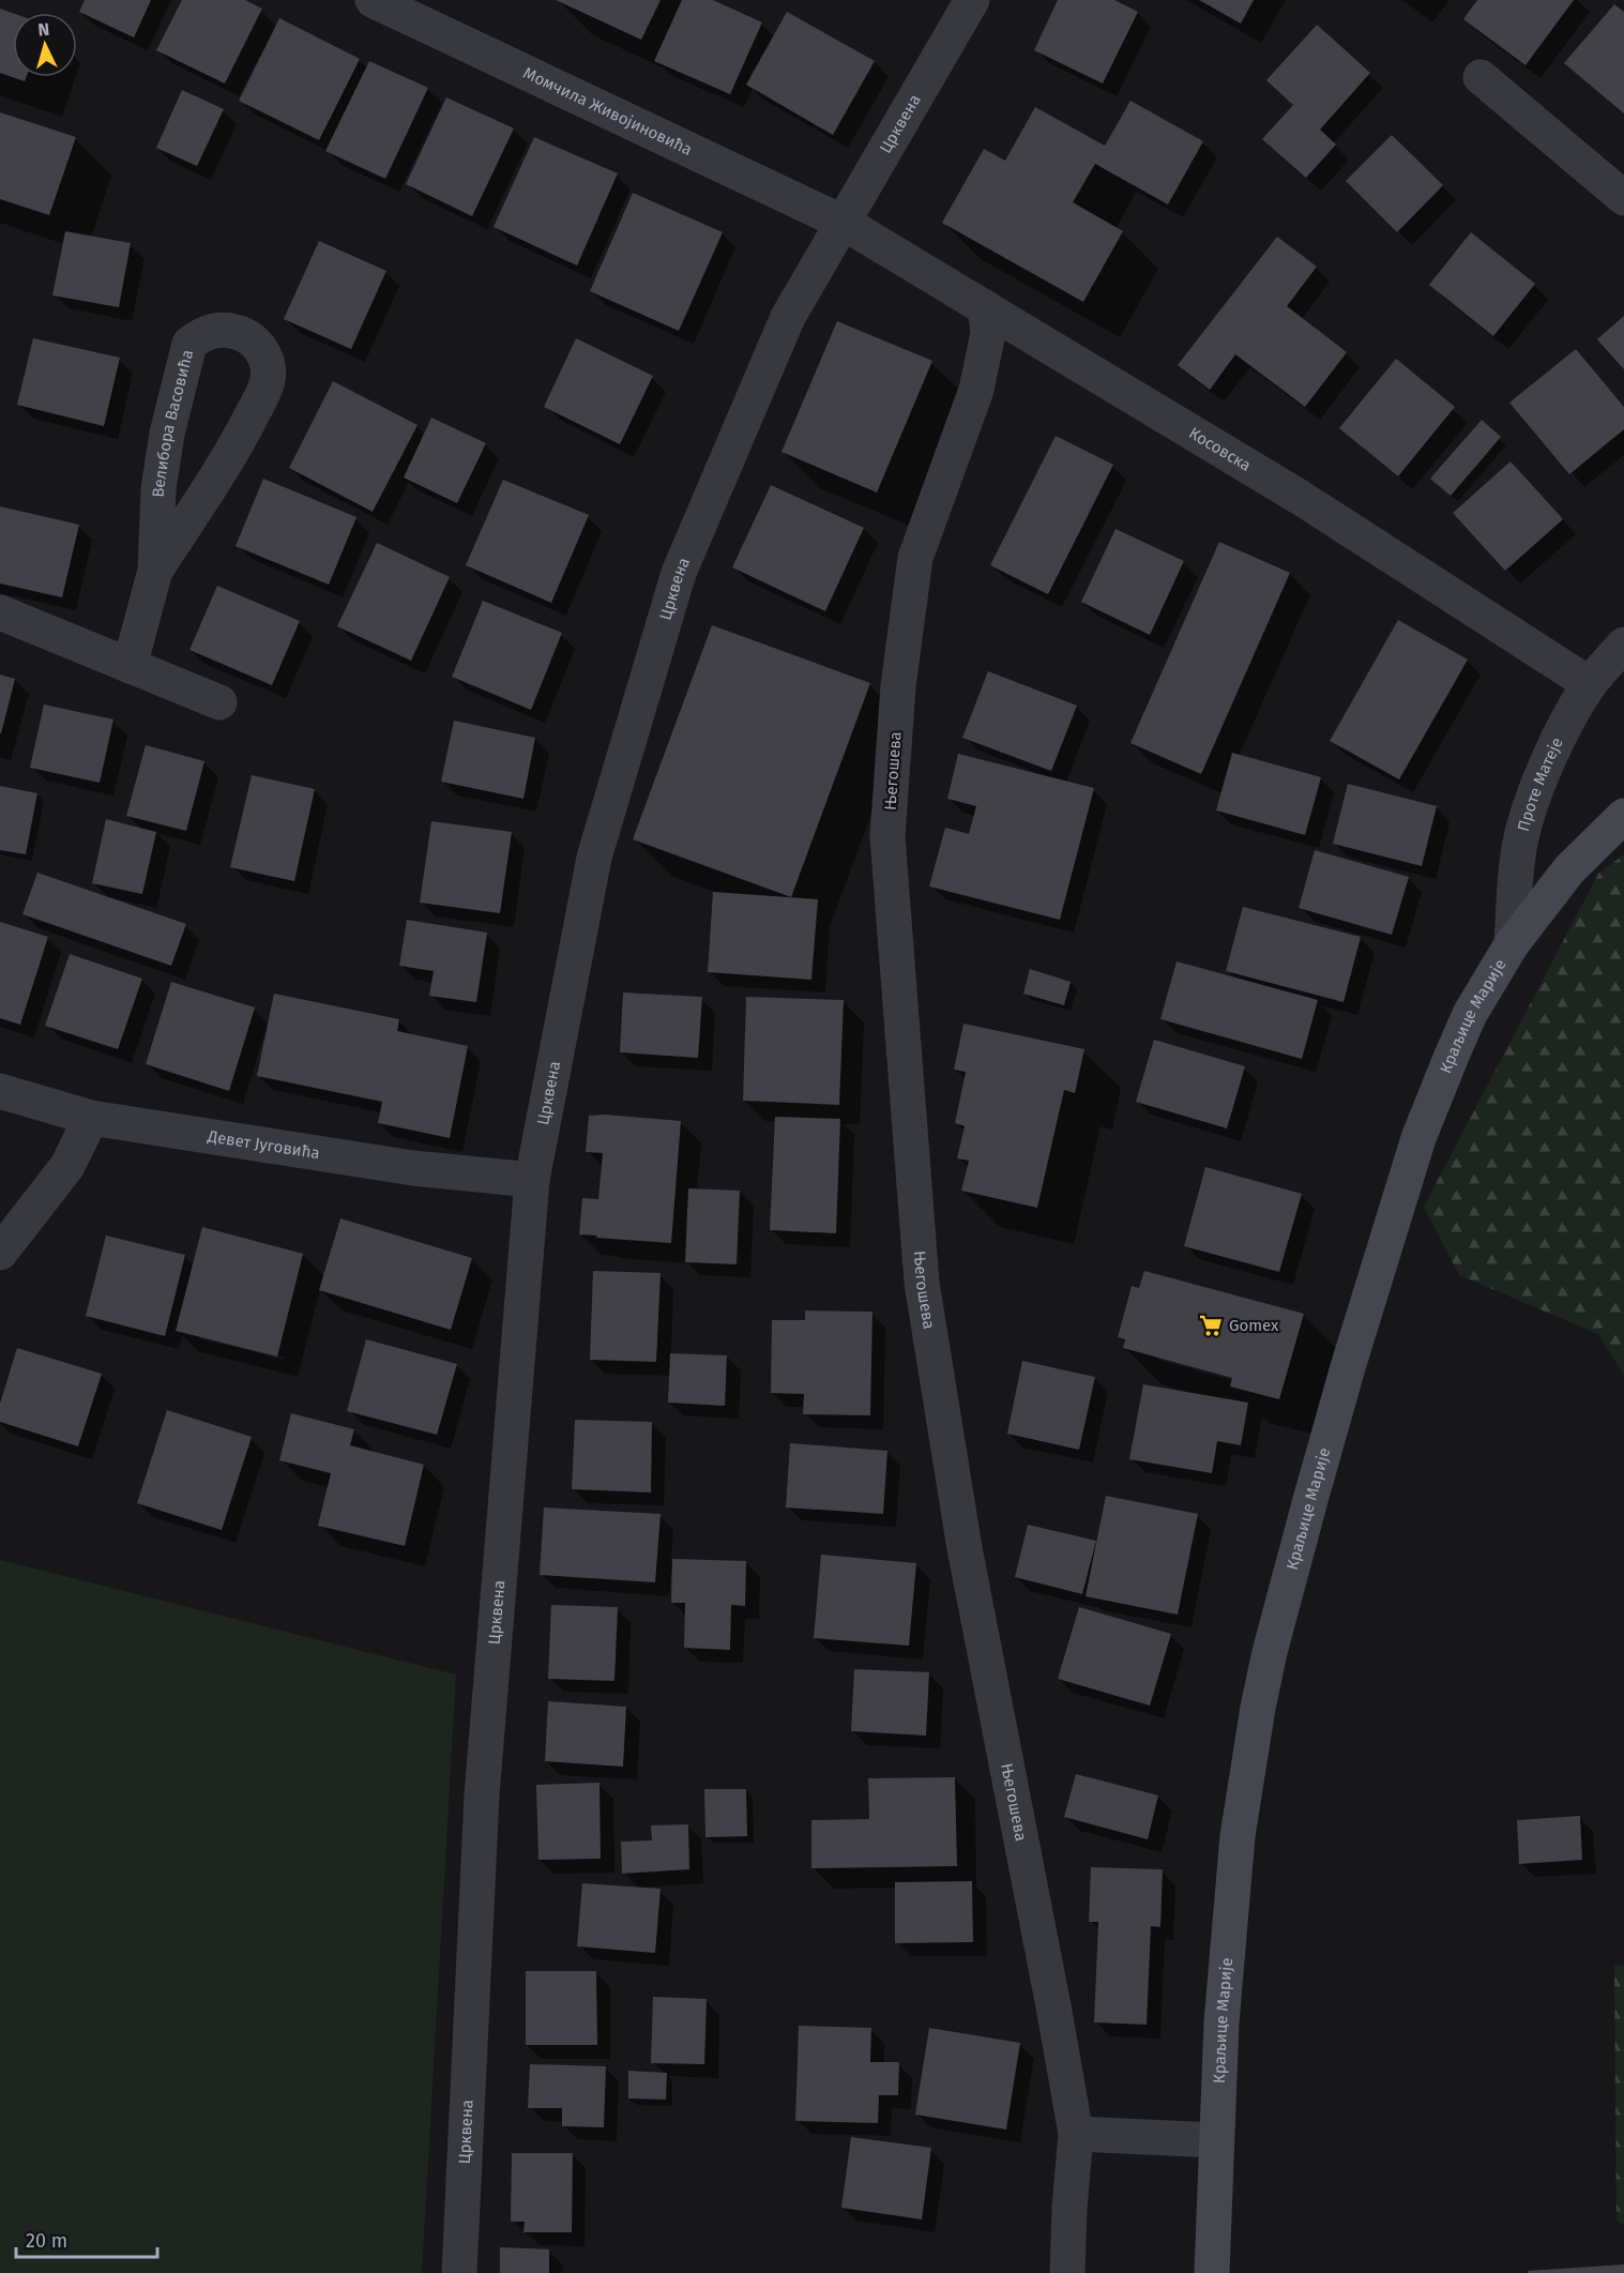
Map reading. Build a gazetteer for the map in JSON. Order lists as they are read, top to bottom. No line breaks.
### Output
{"streets":{"street":["Момчила Живојиновића","Црквена","Велибора Васовића","Косовска","Његошева","Проте Матеје","Краљице Марије","Девет Југовића"]},"crossings":[["Момчила Живојиновића","Црквена"],["Момчила Живојиновића","Косовска"],["Црквена","Косовска"],["Црквена","Девет Југовића"],["Косовска","Његошева"],["Косовска","Проте Матеје"],["Проте Матеје","Краљице Марије"]],"places":{"supermarket":["Gomex"]},"scale_bar":"20 m","north":"top"}
